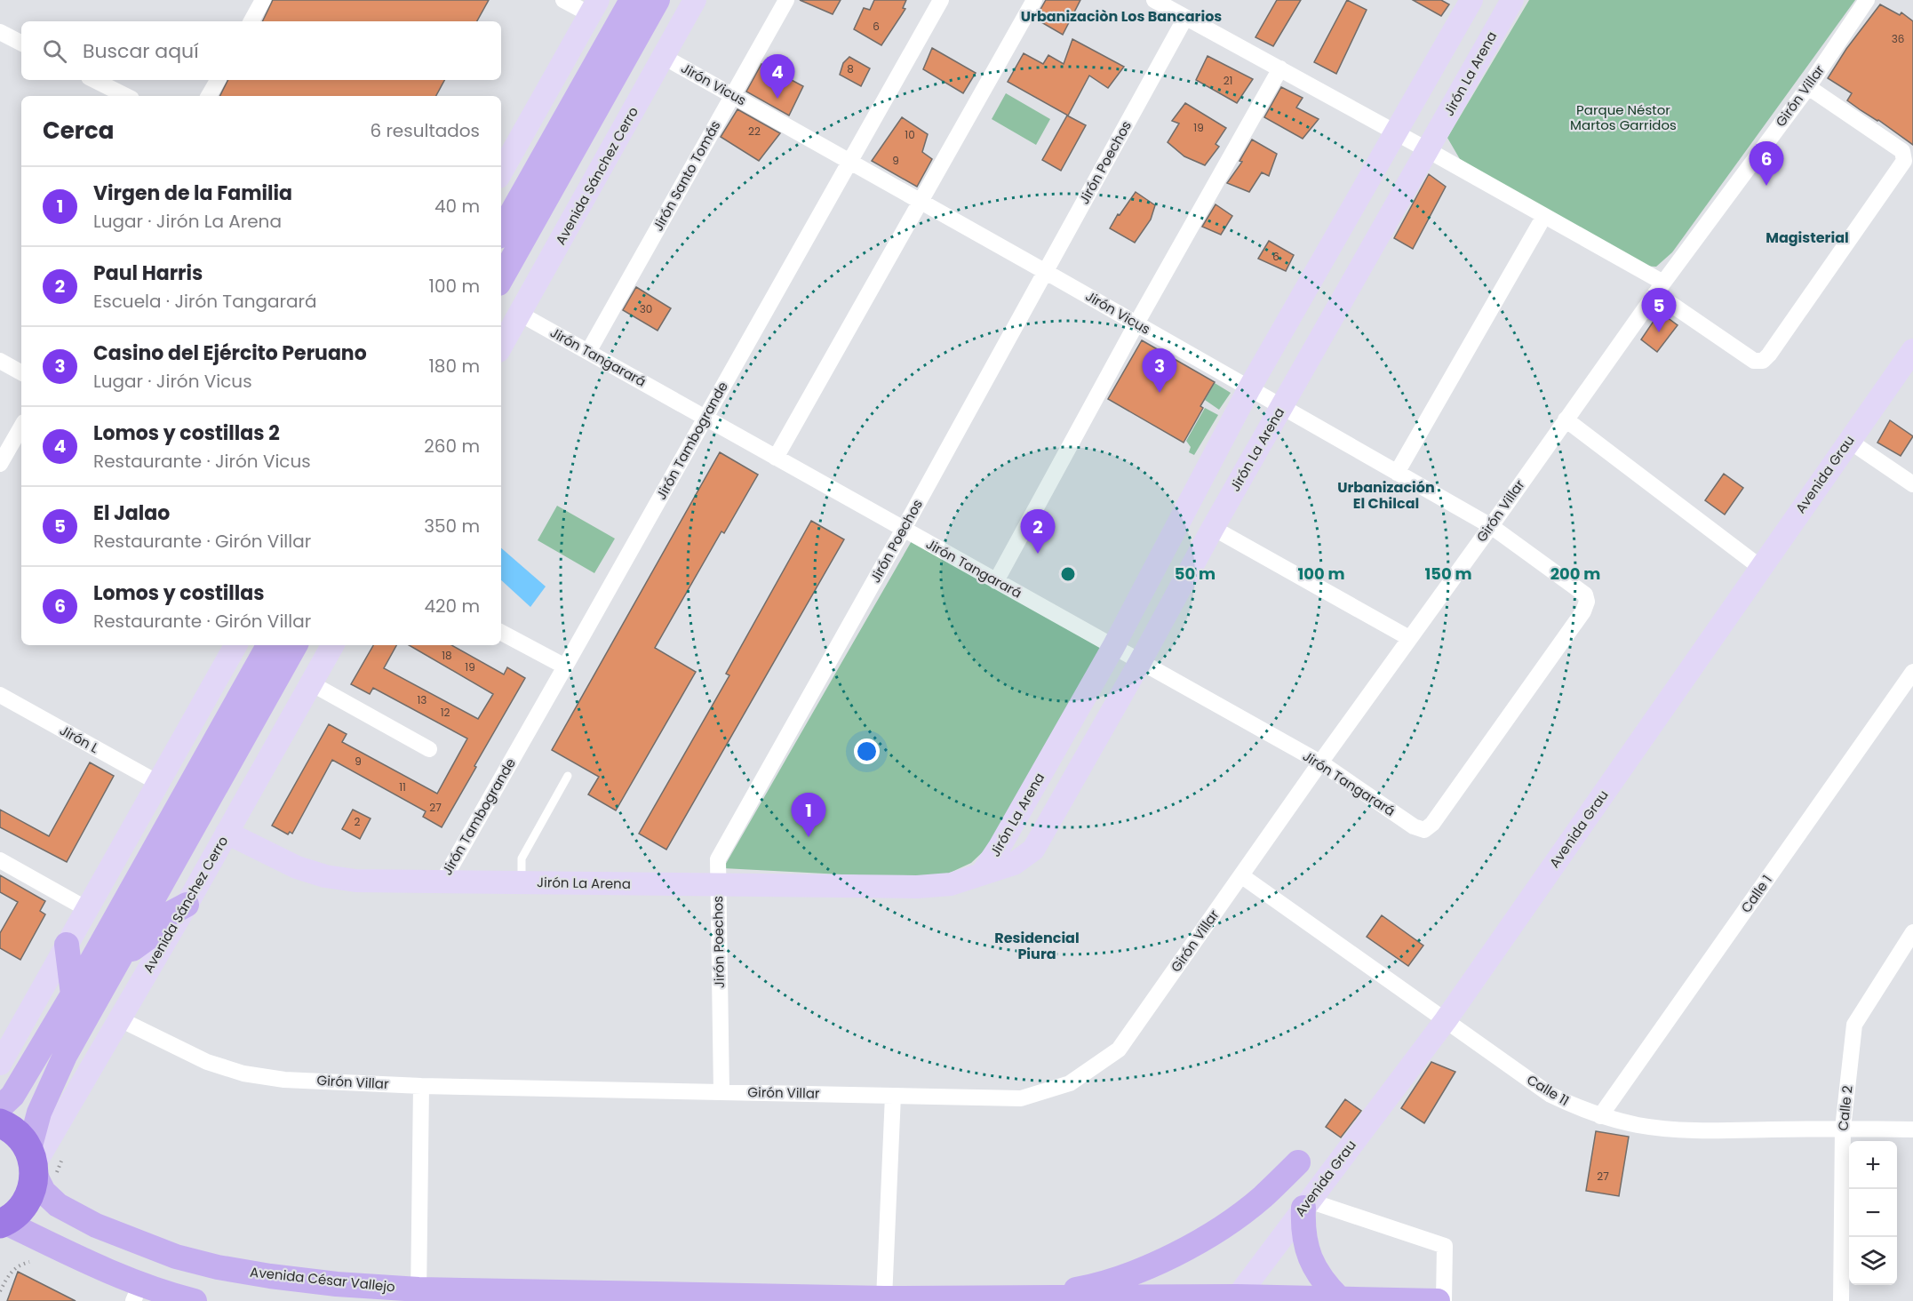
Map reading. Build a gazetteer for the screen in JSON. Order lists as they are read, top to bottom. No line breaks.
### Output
{"streets":{"main road":["Jirón La Arena","Avenida Sánchez Cerro","Avenida Grau","Avenida César Vallejo"],"street":["Jirón Vicus","Girón Villar","Jirón Poechos","Jirón Santo Tomás","Jirón Tangarará","Jirón Tambogrande","Jirón L","Calle 1","Calle 11","Calle 2"]},"crossings":[["Jirón La Arena","Jirón Vicus"],["Jirón La Arena","Jirón Poechos"],["Jirón La Arena","Avenida Sánchez Cerro"],["Jirón La Arena","Jirón Tangarará"],["Jirón La Arena","Jirón Tambogrande"],["Jirón Vicus","Girón Villar"],["Jirón Vicus","Jirón Poechos"],["Jirón Vicus","Avenida Sánchez Cerro"],["Jirón Vicus","Jirón Santo Tomás"],["Jirón Vicus","Jirón Tangarará"],["Jirón Vicus","Jirón Tambogrande"],["Girón Villar","Jirón Poechos"],["Girón Villar","Avenida Sánchez Cerro"],["Girón Villar","Jirón Tangarará"],["Girón Villar","Calle 11"],["Jirón Poechos","Jirón Tangarará"],["Avenida Sánchez Cerro","Jirón Tangarará"],["Avenida Sánchez Cerro","Avenida César Vallejo"],["Jirón Santo Tomás","Jirón Tangarará"],["Jirón Tangarará","Jirón Tambogrande"],["Avenida Grau","Calle 11"],["Avenida Grau","Avenida César Vallejo"],["Calle 1","Calle 11"],["Calle 11","Calle 2"]],"districts":["Urbanizaciòn Los Bancarios","Magisterial","Urbanización El Chilcal","Residencial Piura"],"parks":["Parque Néstor Martos Garridos"],"house_numbers":["6","36","8","21","19","22","10","9","6","30","18","19","13","12","9","11","27","2","27"],"page":{"search":"Buscar aquí","pins":["4","6","5","3","2","1"],"heading":["Cerca","6 resultados"],"list":[{"mark":"1","name":"Virgen de la Familia","note":"Lugar · Jirón La Arena","value":"40 m"},{"mark":"2","name":"Paul Harris","note":"Escuela · Jirón Tangarará","value":"100 m"},{"mark":"3","name":"Casino del Ejército Peruano","note":"Lugar · Jirón Vicus","value":"180 m"},{"mark":"4","name":"Lomos y costillas 2","note":"Restaurante · Jirón Vicus","value":"260 m"},{"mark":"5","name":"El Jalao","note":"Restaurante · Girón Villar","value":"350 m"},{"mark":"6","name":"Lomos y costillas","note":"Restaurante · Girón Villar","value":"420 m"}],"map_buttons":["+","−"]},"rings":["50 m","100 m","150 m","200 m"]}
